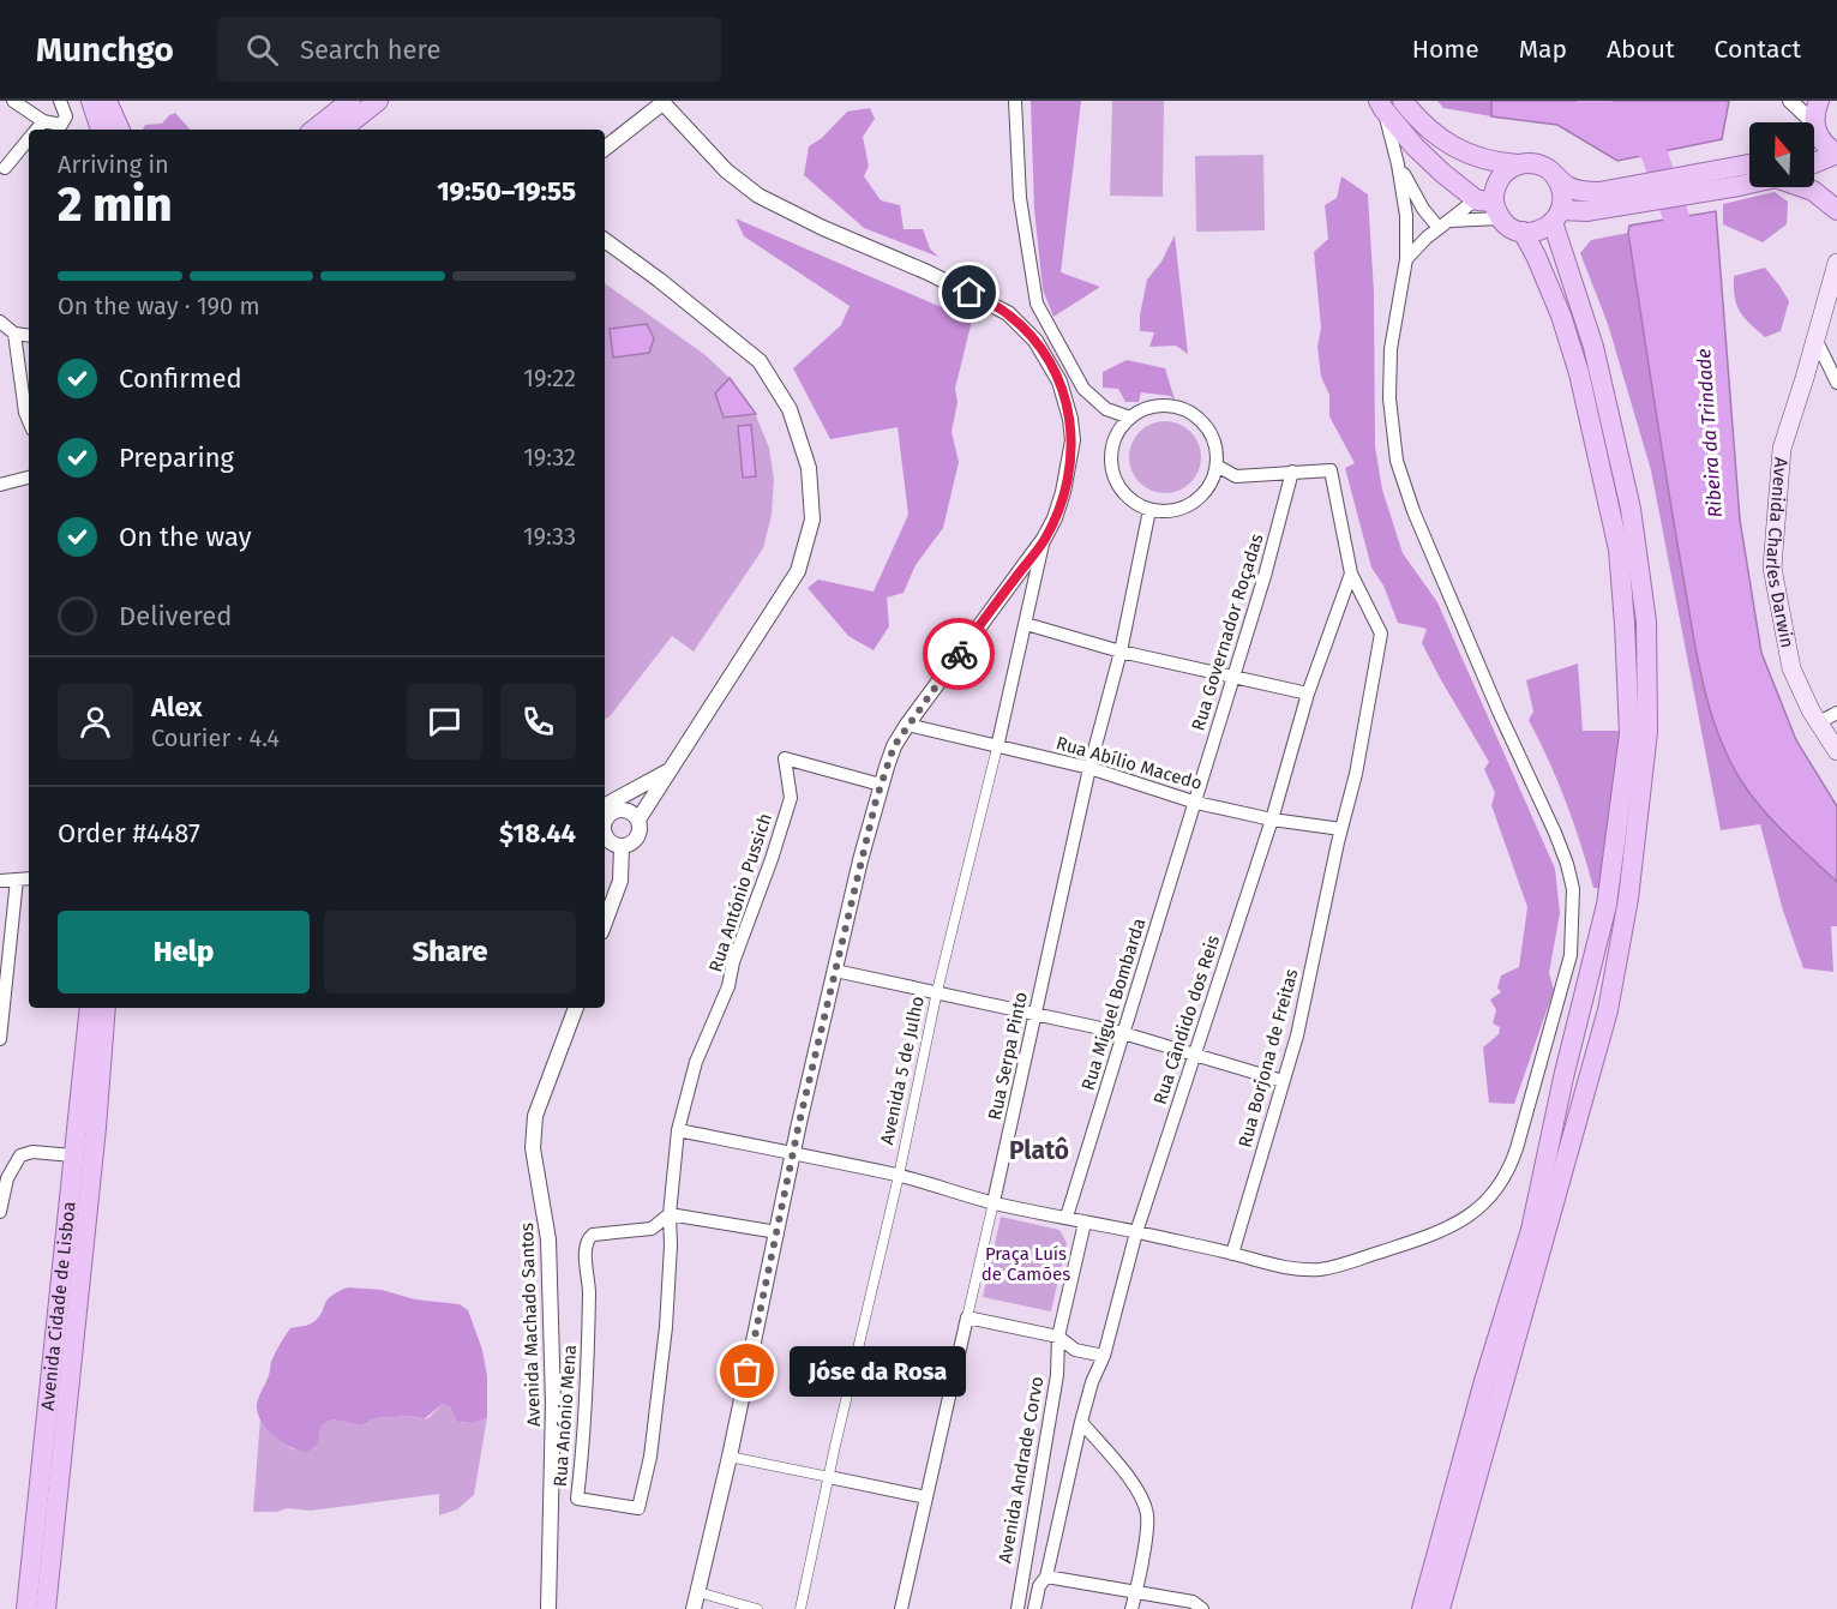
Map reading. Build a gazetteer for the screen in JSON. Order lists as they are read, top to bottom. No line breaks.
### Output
{"streets":{"main road":["Avenida Charles Darwin","Avenida Cidade de Lisboa"],"street":["Rua Governador Roçadas","Rua Abílio Macedo","Rua António Pussich","Rua Miguel Bombarda","Rua Cândido dos Reis","Rua Serpa Pinto","Rua Borjona de Freitas","Avenida 5 de Julho","Avenida Machado Santos","Rua Anónio Mena","Avenida Andrade Corvo"]},"crossings":[["Rua Governador Roçadas","Rua Abílio Macedo"],["Rua Governador Roçadas","Rua Miguel Bombarda"],["Rua Governador Roçadas","Rua Borjona de Freitas"],["Rua Abílio Macedo","Rua Miguel Bombarda"],["Rua Abílio Macedo","Rua Cândido dos Reis"],["Rua Abílio Macedo","Rua Serpa Pinto"],["Rua Abílio Macedo","Rua Borjona de Freitas"],["Rua Abílio Macedo","Avenida 5 de Julho"],["Rua António Pussich","Rua Anónio Mena"],["Rua Cândido dos Reis","Rua Borjona de Freitas"]],"districts":["Platô"],"water":["Ribeira da Trindade"],"parks":["Praça Luís de Camões"],"places":["Jóse da Rosa"],"north":"top","page":{"header":"Munchgo","search":"Search here","nav":["Home","Map","About","Contact"],"heading":["2 min","Arriving in","19:50–19:55"],"panel":["Alex","Courier · 4.4","Order #4487","$18.44"],"bar":"On the way · 190 m","list":[["Confirmed","19:22"],["Preparing","19:32"],["On the way","19:33"],"Delivered"],"buttons":["Help","Share"],"bubble":"Jóse da Rosa"}}
